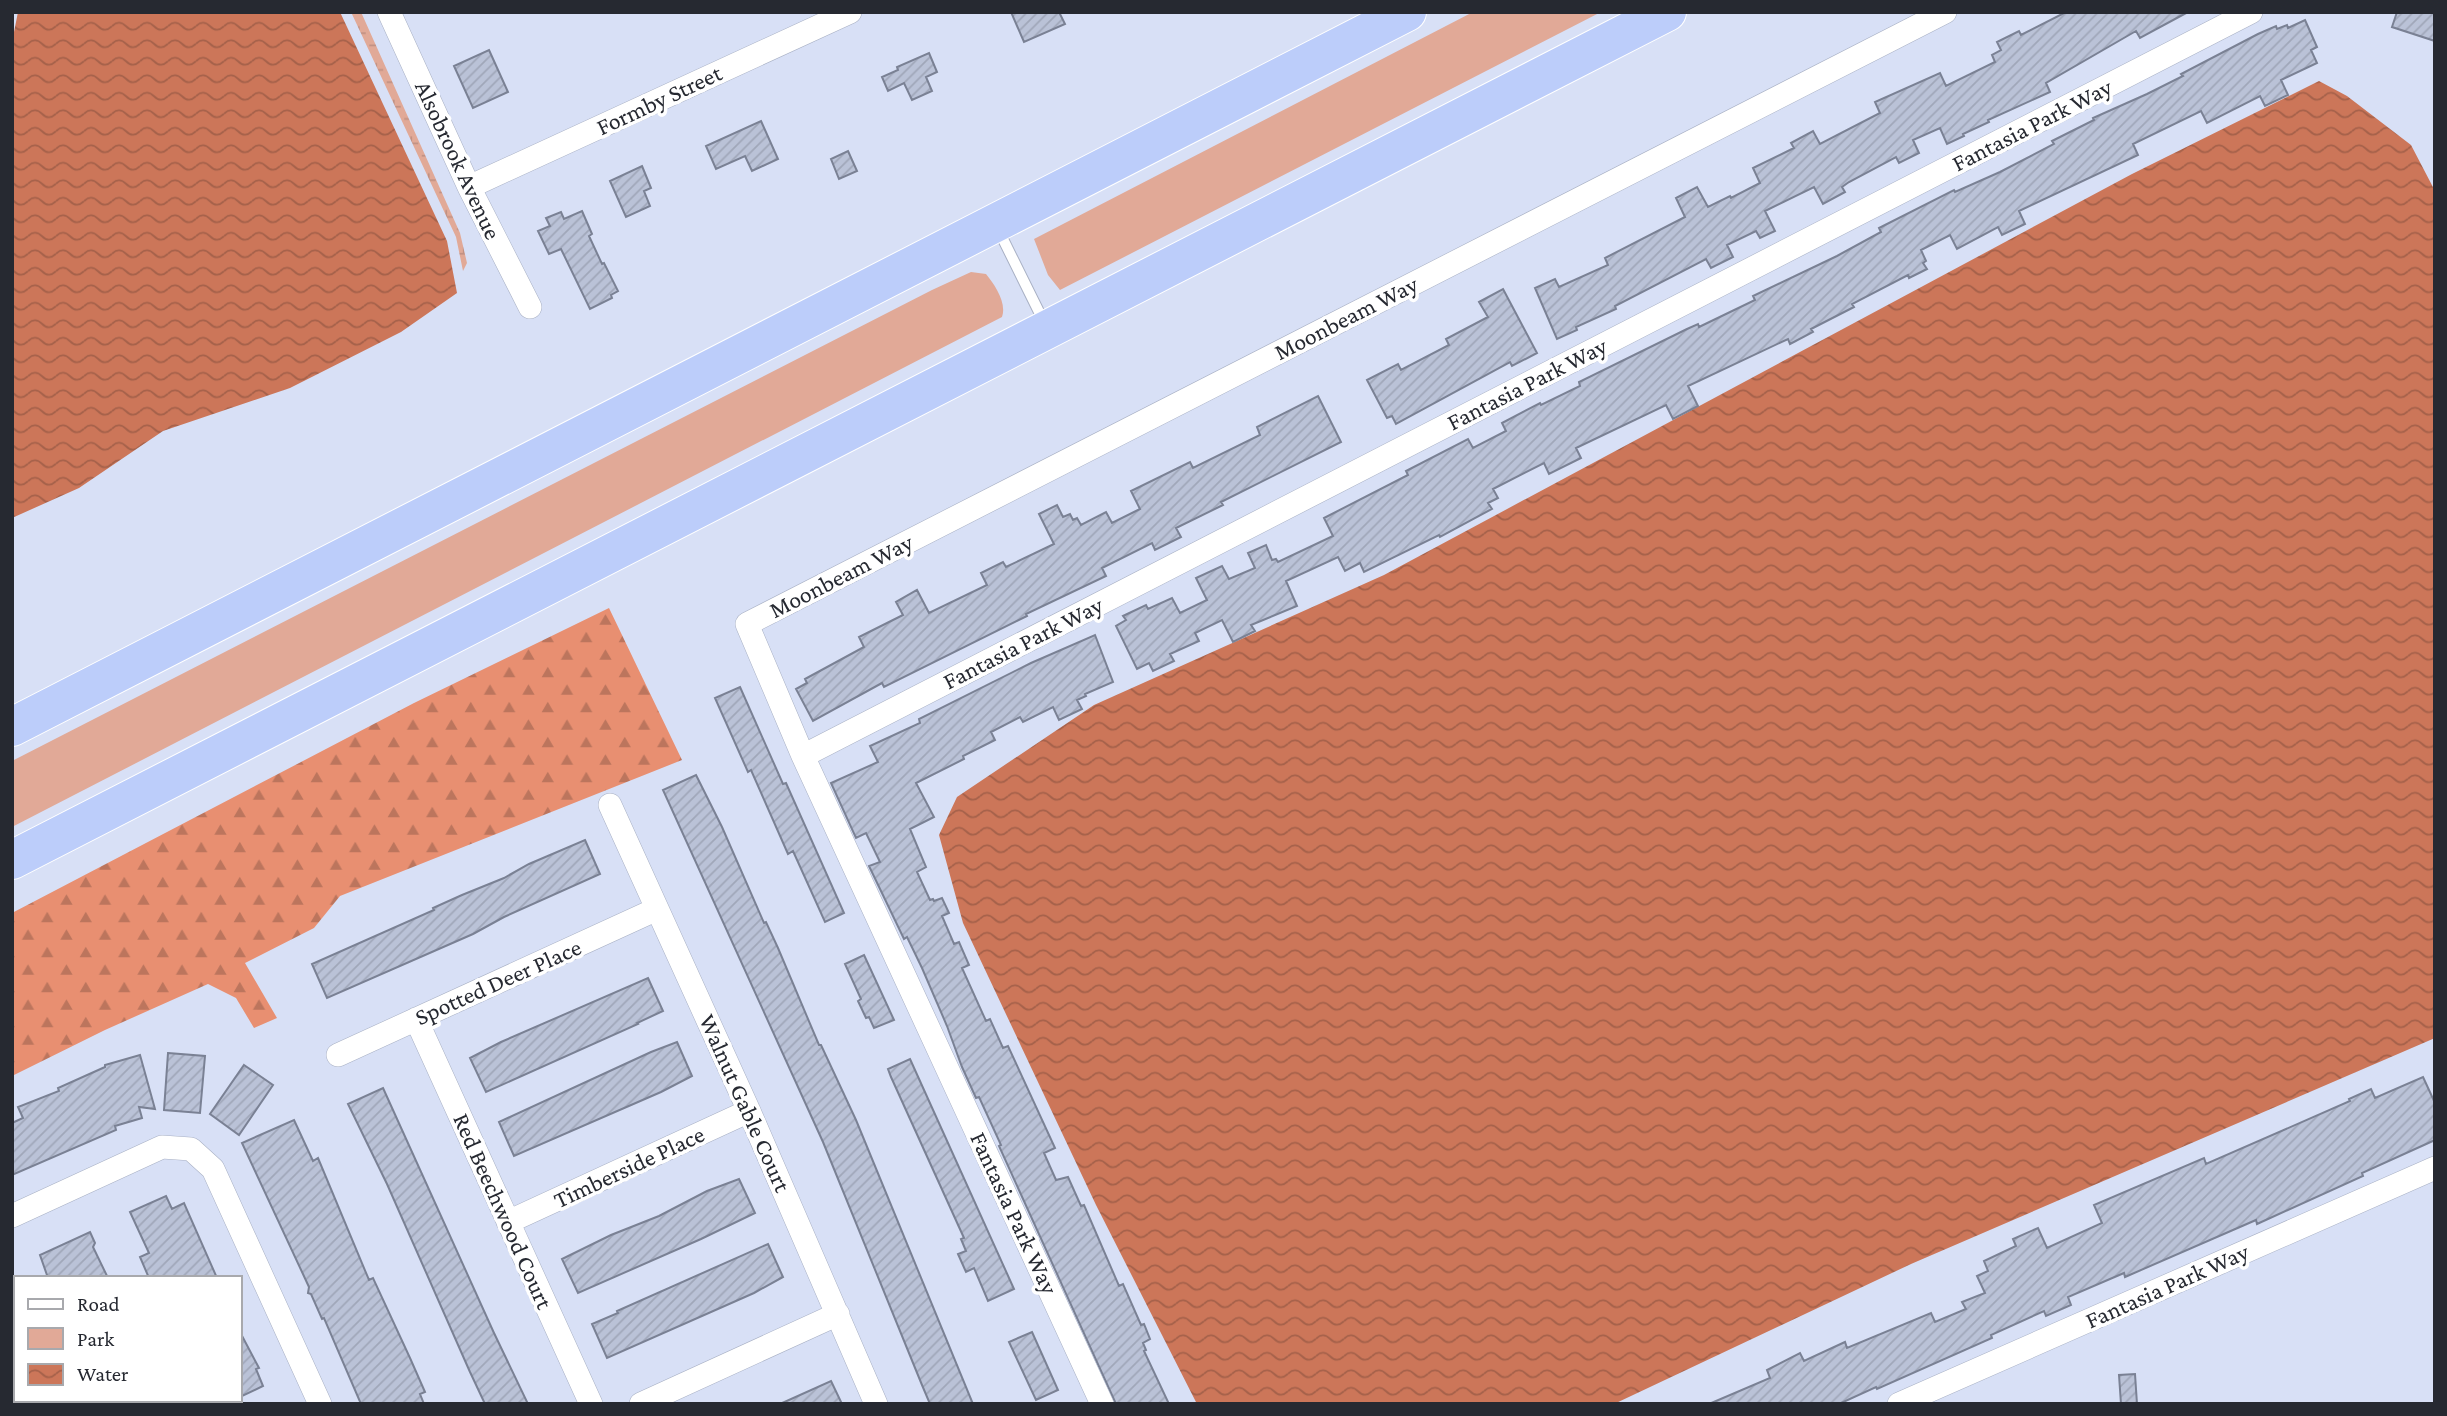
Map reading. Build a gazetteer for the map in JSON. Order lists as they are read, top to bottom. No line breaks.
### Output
{"streets":{"street":["Formby Street","Fantasia Park Way","Alsobrook Avenue","Moonbeam Way","Spotted Deer Place","Walnut Gable Court","Timberside Place","Red Beechwood Court"]},"crossings":[["Formby Street","Alsobrook Avenue"],["Fantasia Park Way","Moonbeam Way"],["Spotted Deer Place","Walnut Gable Court"],["Spotted Deer Place","Red Beechwood Court"],["Walnut Gable Court","Timberside Place"],["Timberside Place","Red Beechwood Court"]],"legend":["Road","Park","Water"]}
